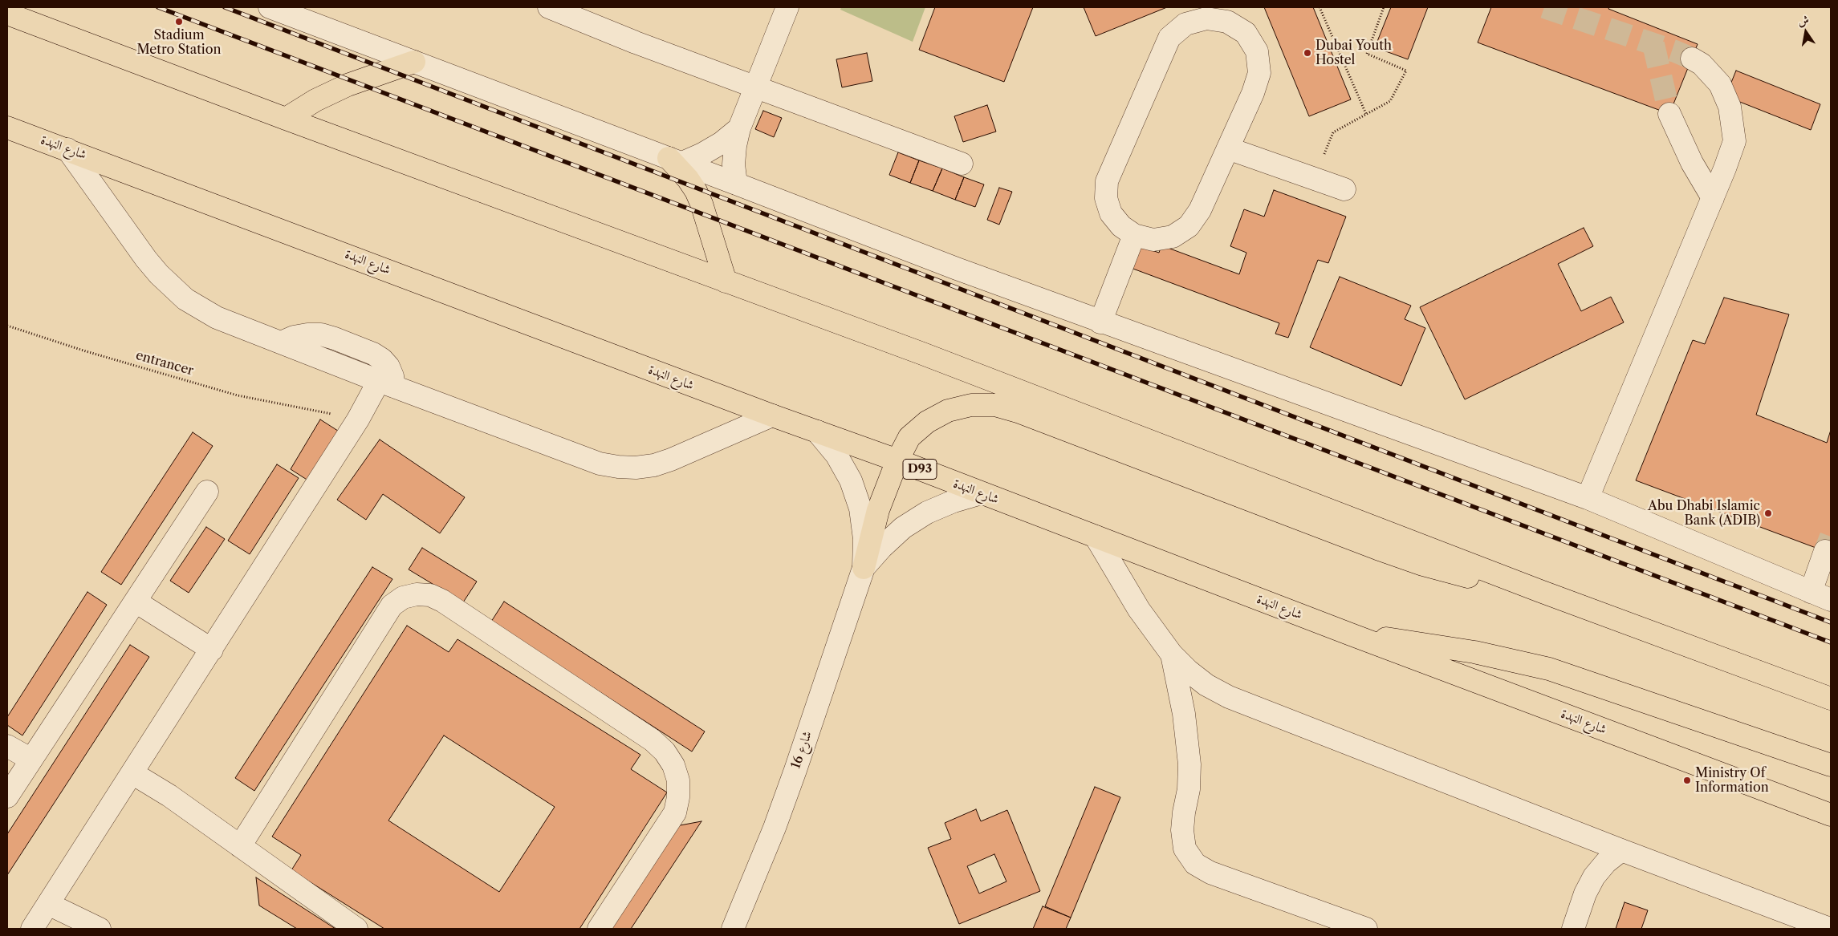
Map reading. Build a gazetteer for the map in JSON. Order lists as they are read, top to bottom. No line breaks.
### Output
{"streets":{"main road":["شارع النهدة","D93"],"street":["شارع 16"],"path":["entrancer"]},"crossings":[["شارع النهدة","شارع 16"]],"places":["Stadium Metro Station","Dubai Youth Hostel","Abu Dhabi Islamic Bank (ADIB)","Ministry Of Information"],"north":"top"}
